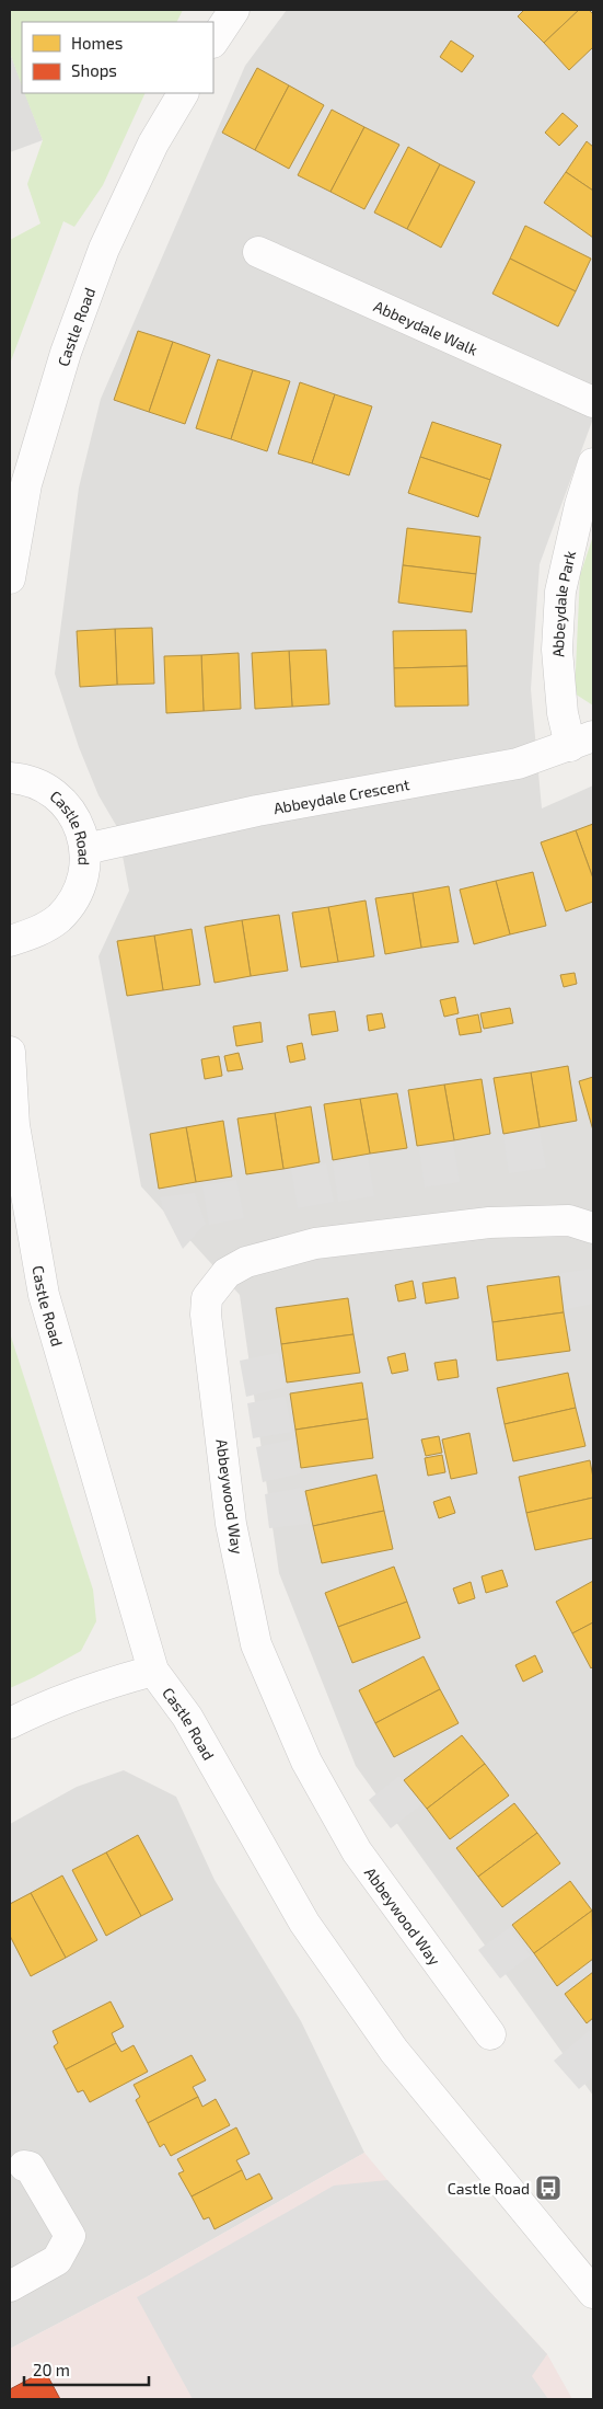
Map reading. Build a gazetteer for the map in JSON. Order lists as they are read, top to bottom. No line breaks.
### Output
{"streets":{"street":["Abbeydale Walk","Castle Road","Abbeydale Park","Abbeydale Crescent","Abbeywood Way"]},"crossings":[["Castle Road","Abbeydale Crescent"],["Abbeydale Park","Abbeydale Crescent"]],"places":{"bus stop":["Castle Road"]},"legend":["Homes","Shops"],"scale_bar":"20 m"}
